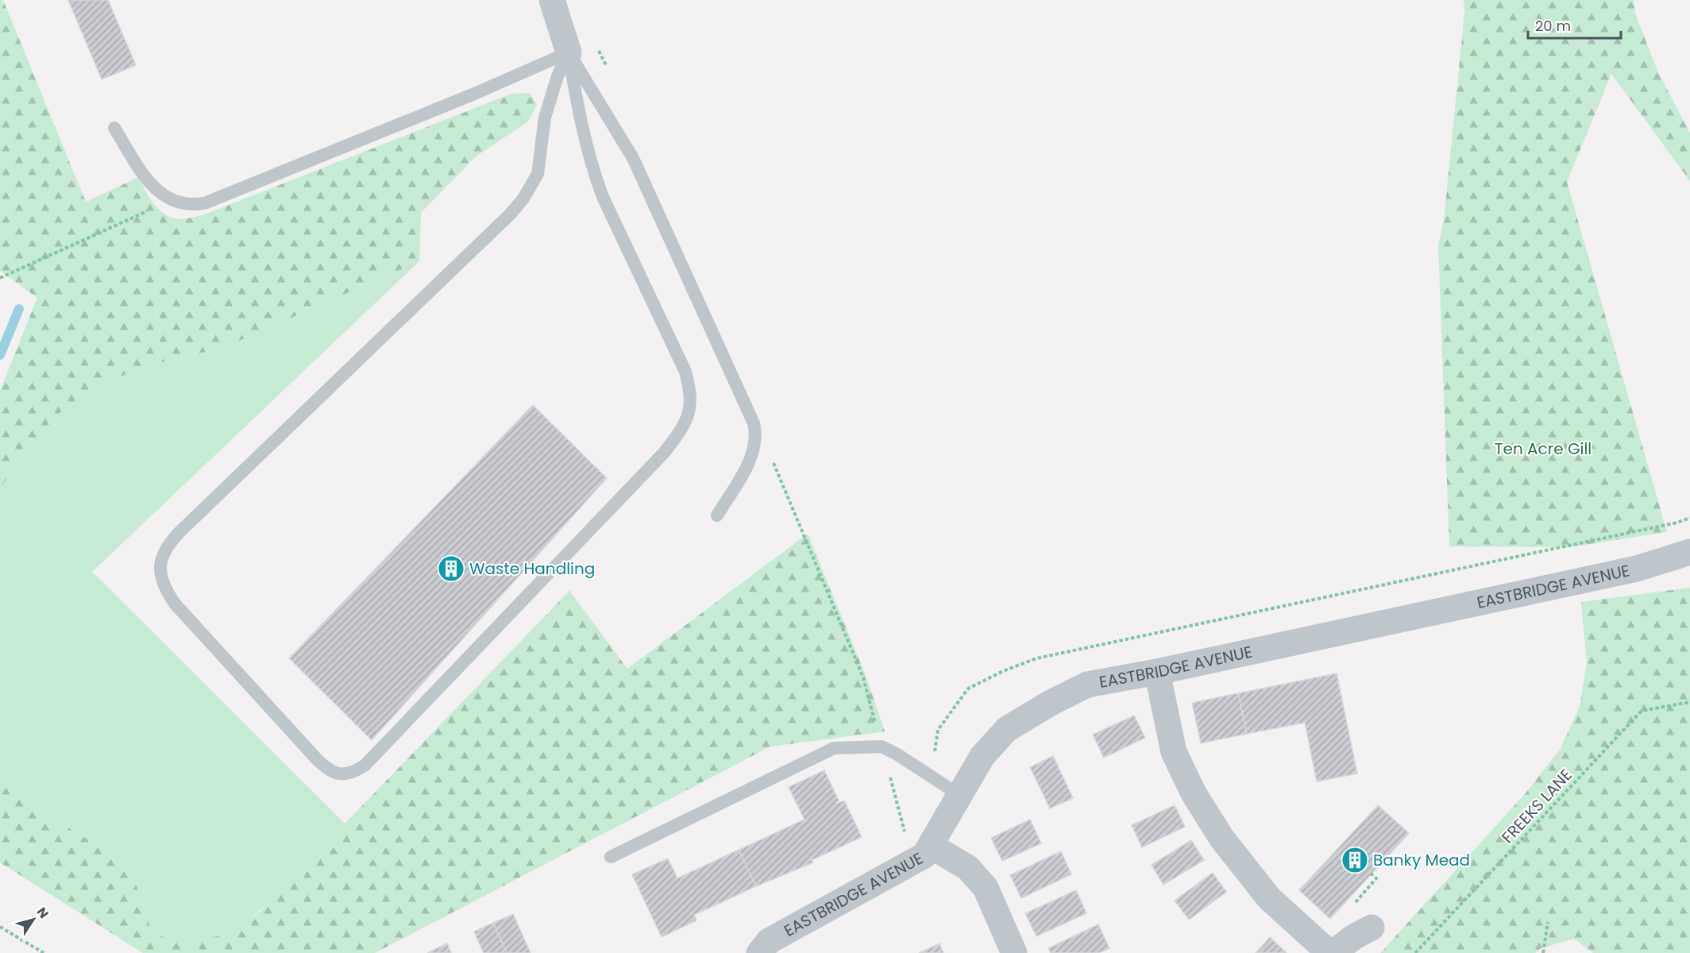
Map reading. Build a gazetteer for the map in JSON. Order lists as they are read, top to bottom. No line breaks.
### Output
{"streets":{"street":["EASTBRIDGE AVENUE"],"path":["FREEKS LANE"]},"parks":["Ten Acre Gill"],"places":{"building":["Waste Handling","Banky Mead"]},"scale_bar":"20 m","north":"top right"}
